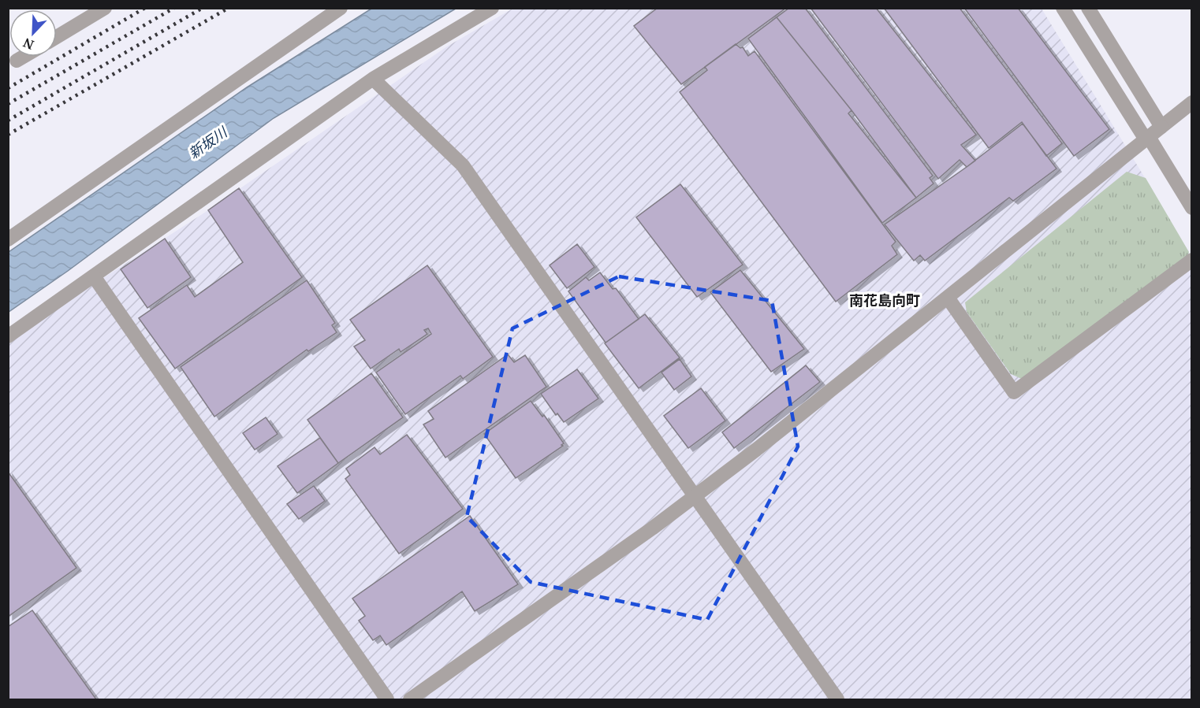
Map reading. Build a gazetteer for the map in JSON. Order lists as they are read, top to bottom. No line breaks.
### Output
{"districts":["南花島向町"],"water":["新坂川"],"north":"bottom left"}
